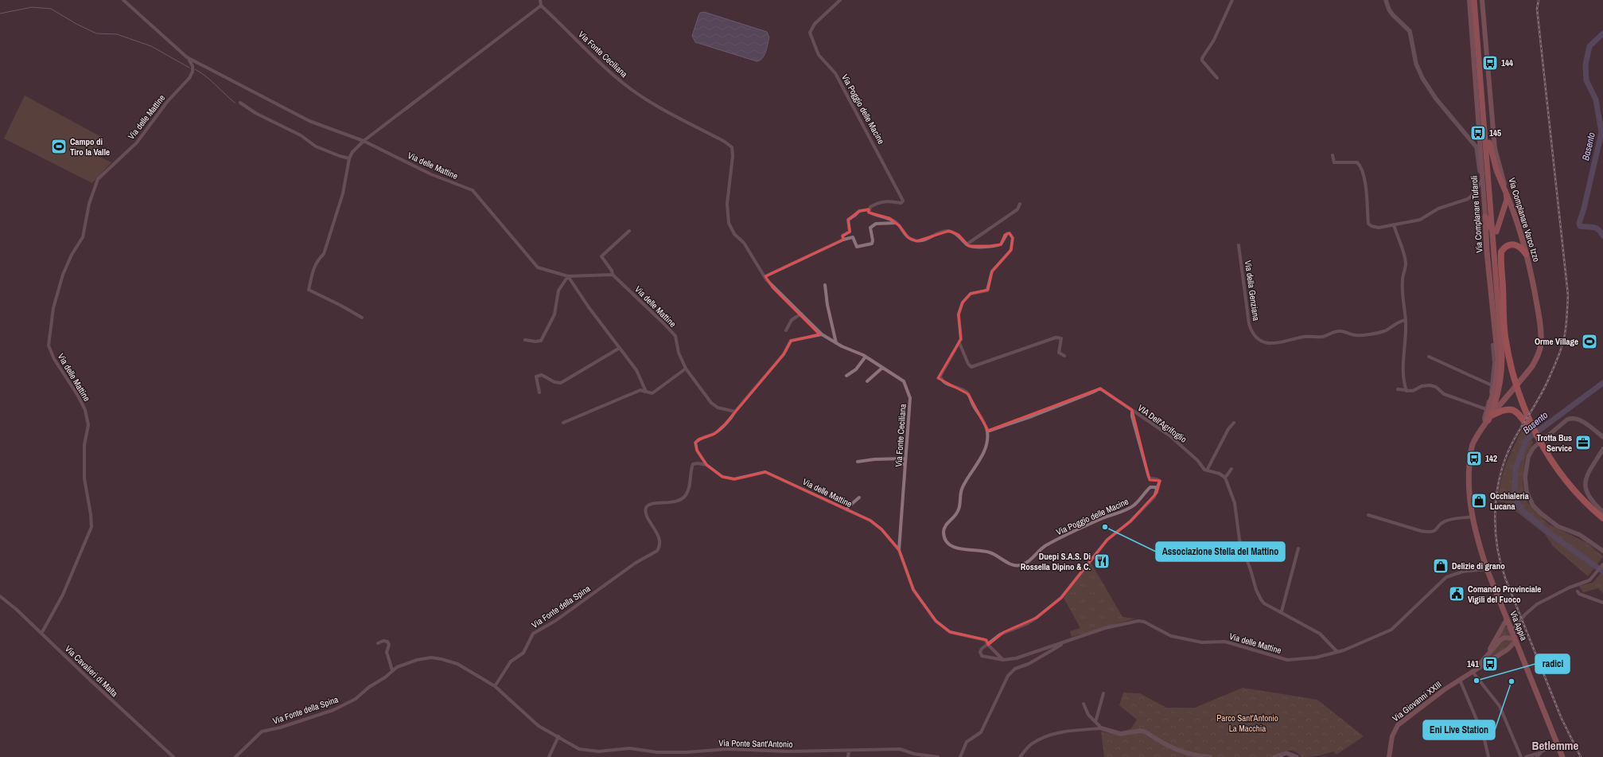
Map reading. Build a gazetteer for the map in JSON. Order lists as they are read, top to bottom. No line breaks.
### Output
{"streets":{"main road":["Via Complanare Tufaroli","Via Complanare Varco Izzo","Via Appia","Via Giovanni XXIII"],"street":["Via Fonte Ceciliana","Via Poggio delle Macine","Via delle Mattine","Via della Genziana","VIA Dell'Agrifoglio","Via Fonte della Spina","Via Cavalieri di Malta","Via Ponte Sant'Antonio"]},"crossings":[["Via Fonte Ceciliana","Via delle Mattine"],["Via Poggio delle Macine","Via delle Mattine"],["Via Poggio delle Macine","VIA Dell'Agrifoglio"],["Via delle Mattine","Via Fonte della Spina"],["Via delle Mattine","Via Appia"],["Via delle Mattine","Via Cavalieri di Malta"],["Via Complanare Tufaroli","Via Complanare Varco Izzo"],["Via Complanare Tufaroli","Via Appia"],["Via Complanare Varco Izzo","Via Appia"],["Via Fonte della Spina","Via Ponte Sant'Antonio"]],"districts":["Betlemme"],"water":["Basento"],"parks":["Parco Sant'Antonio La Macchia"],"places":{"bus stop":["144","145","142","141"],"sports":["Campo di Tiro la Valle","Orme Village"],"office":["Trotta Bus Service"],"shop":["Occhialeria Lucana","Delizie di grano"],"other":["Associazione Stella del Mattino","radici","Eni Live Station"],"restaurant":["Duepi S.A.S. Di Rossella Dipino & C."],"public building":["Comando Provinciale Vigili del Fuoco"]}}
